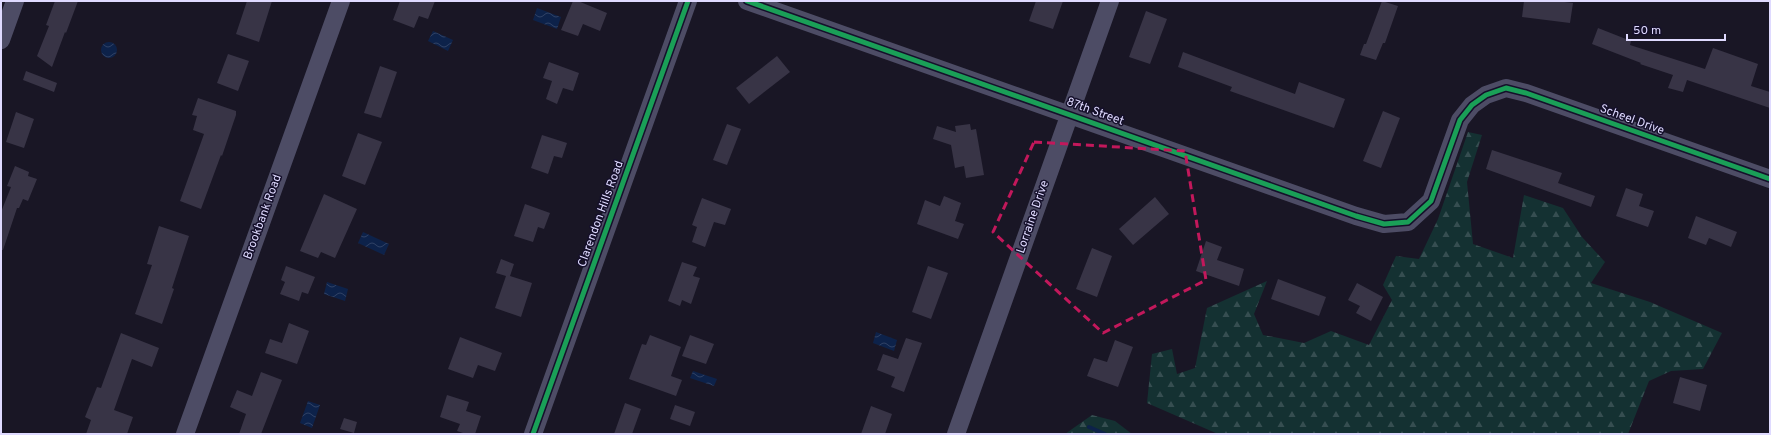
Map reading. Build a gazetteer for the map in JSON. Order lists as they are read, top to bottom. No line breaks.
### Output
{"streets":{"street":["87th Street","Scheel Drive","Clarendon Hills Road","Brookbank Road","Lorraine Drive"]},"crossings":[["87th Street","Scheel Drive"],["87th Street","Lorraine Drive"]],"scale_bar":"50 m"}
